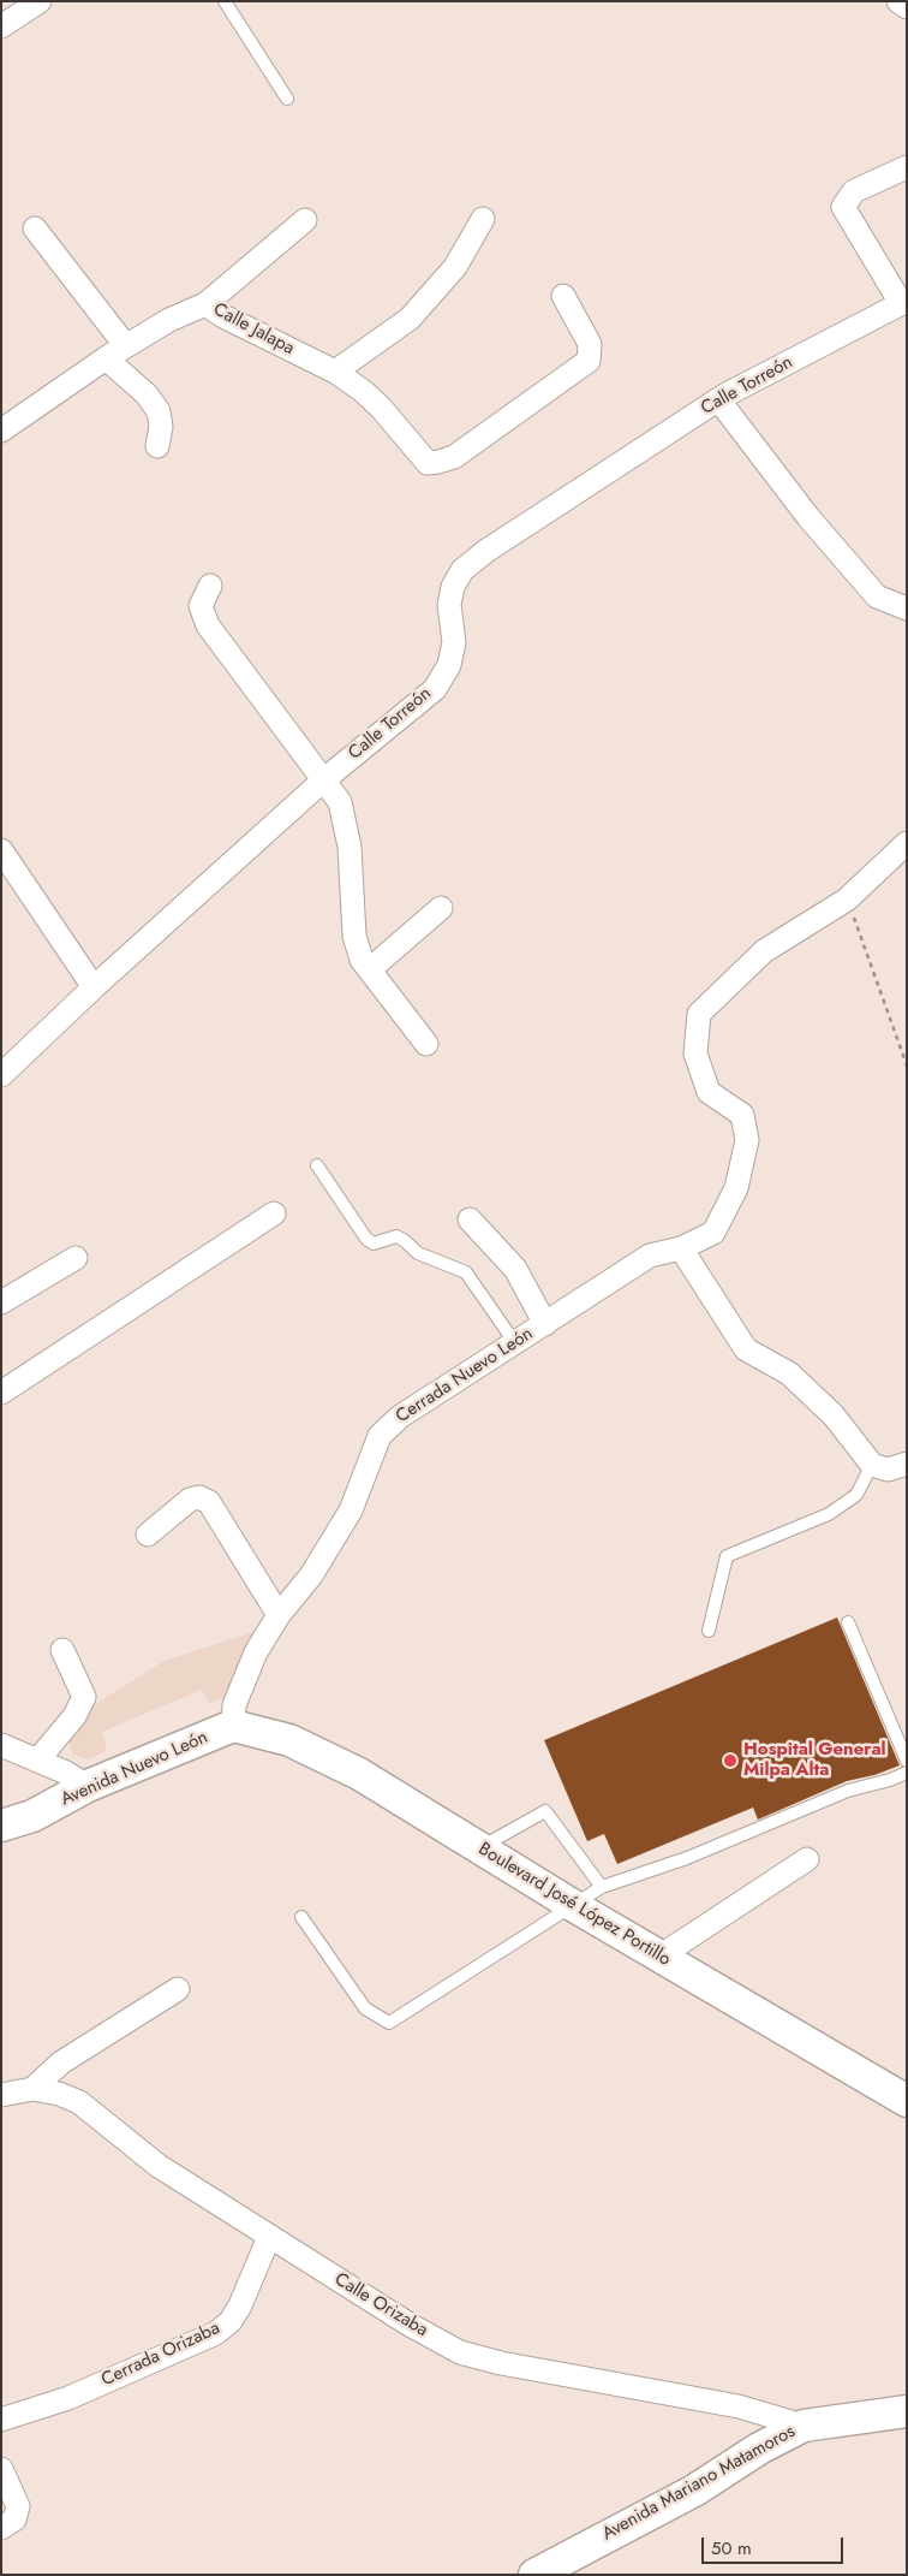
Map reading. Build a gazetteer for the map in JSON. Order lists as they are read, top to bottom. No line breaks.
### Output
{"streets":{"main road":["Avenida Nuevo León","Boulevard José López Portillo","Avenida Mariano Matamoros"],"street":["Calle Jalapa","Calle Torreón","Cerrada Nuevo León","Calle Orizaba","Cerrada Orizaba"]},"crossings":[["Cerrada Nuevo León","Avenida Nuevo León"],["Cerrada Nuevo León","Boulevard José López Portillo"],["Avenida Nuevo León","Boulevard José López Portillo"],["Calle Orizaba","Cerrada Orizaba"],["Calle Orizaba","Avenida Mariano Matamoros"]],"places":["Hospital General Milpa Alta"],"scale_bar":"50 m"}
